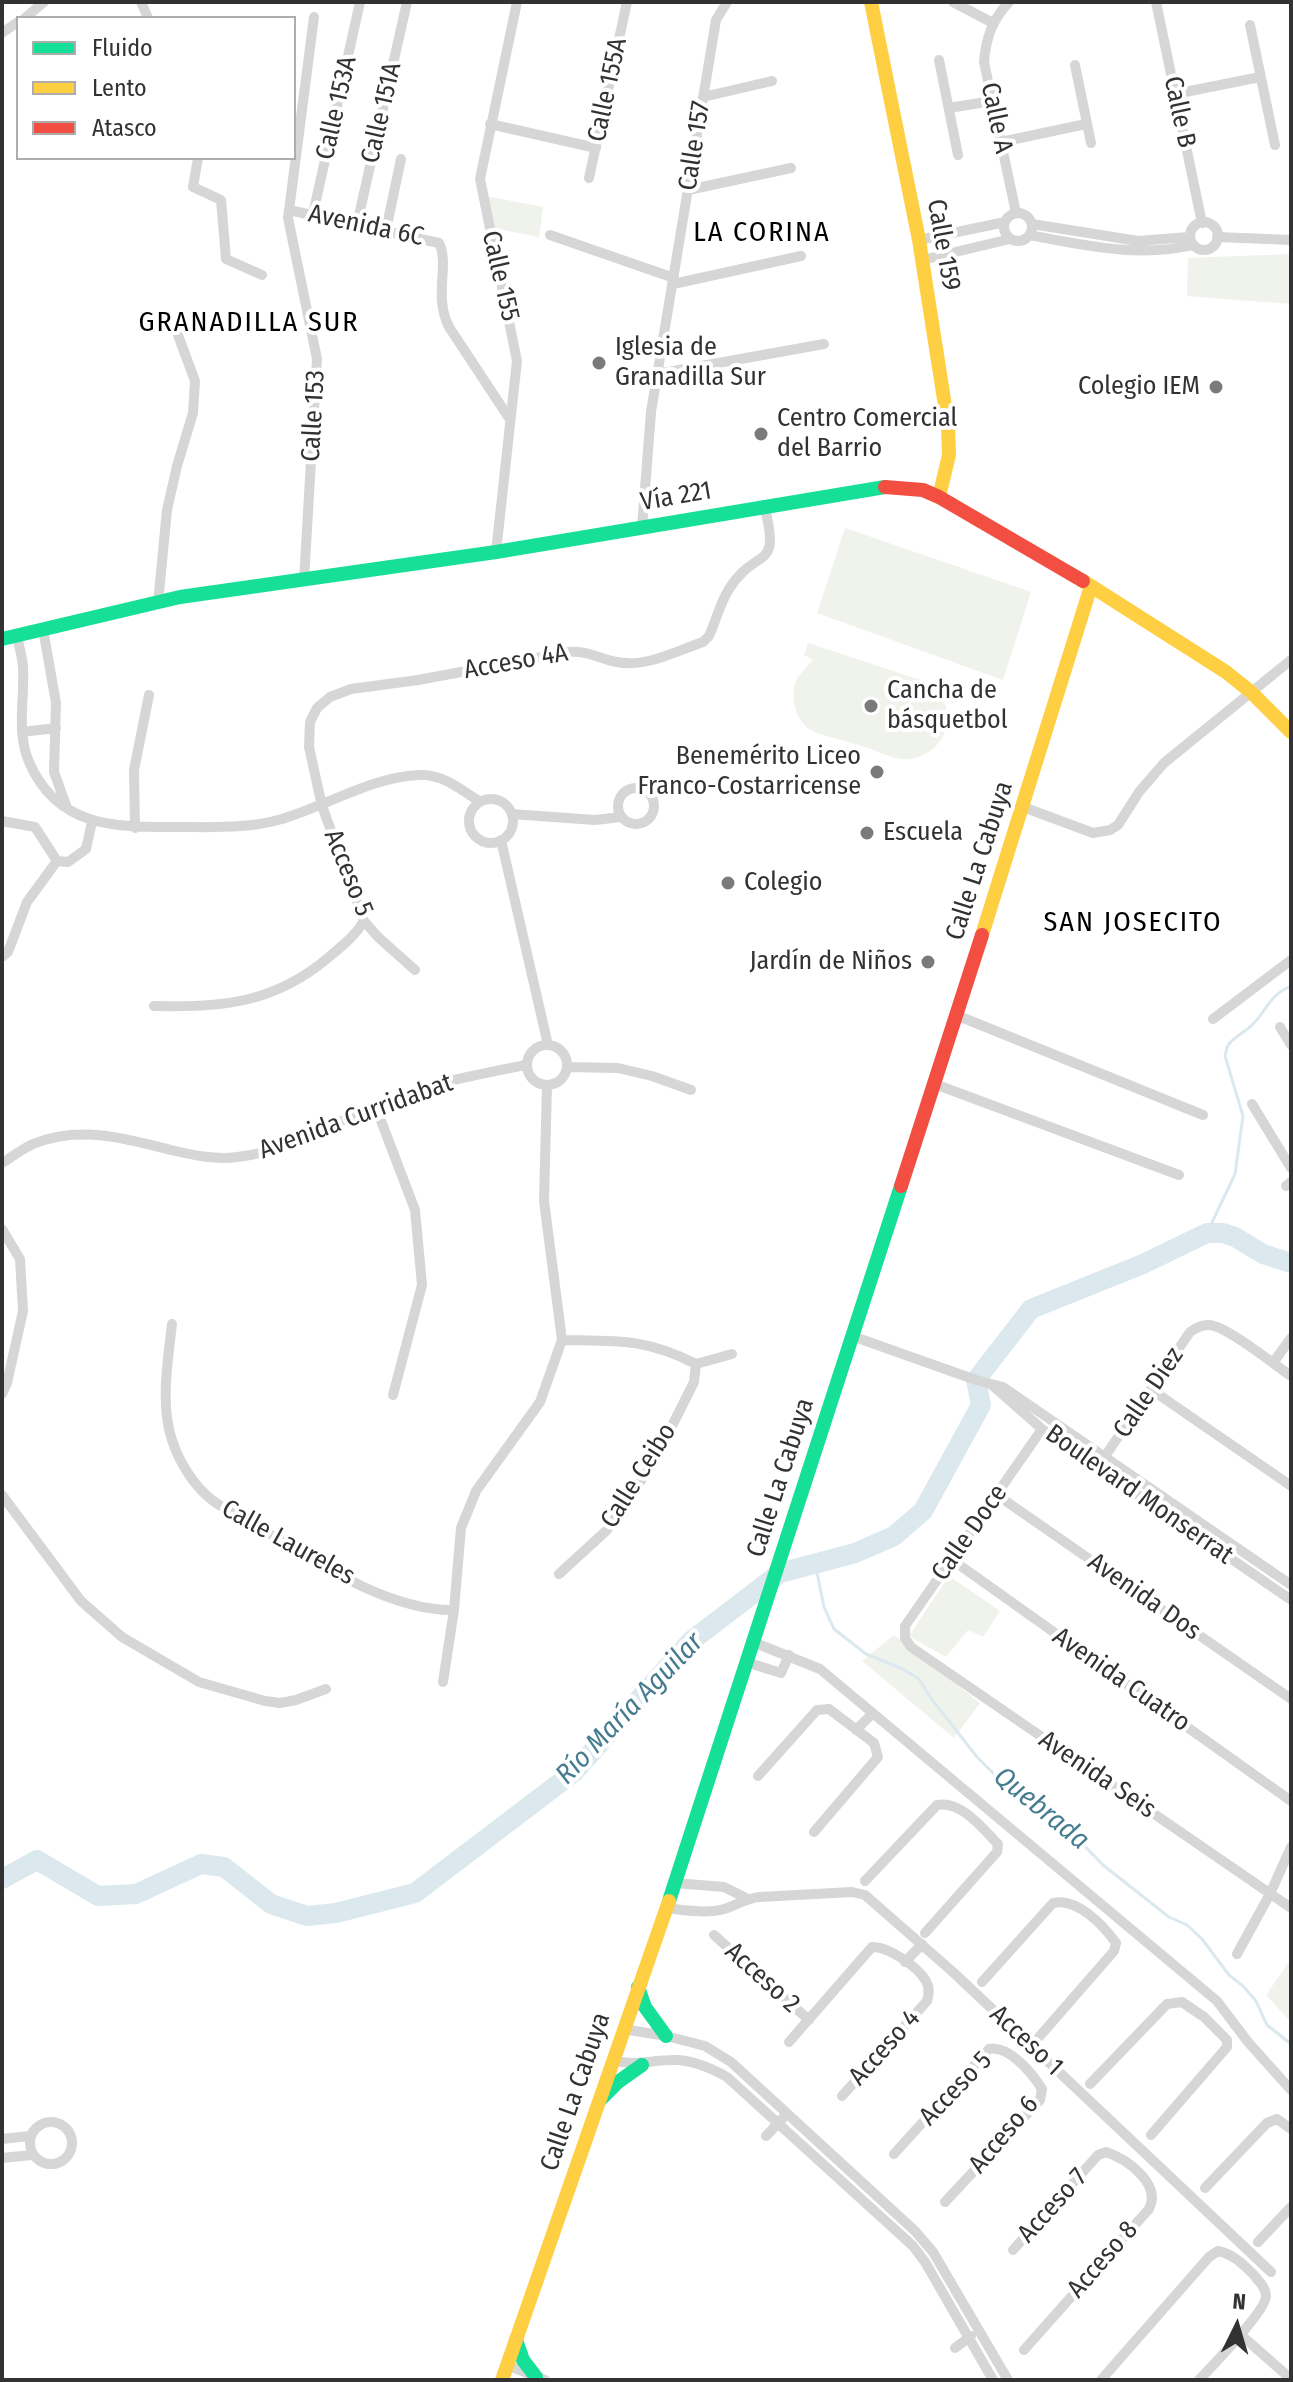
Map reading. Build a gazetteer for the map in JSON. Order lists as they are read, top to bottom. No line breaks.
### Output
{"streets":{"street":["Calle 155A","Calle 153A","Calle B","Calle 151A","Calle A","Calle 157","Avenida 6C","Calle 159","Calle 155","Calle 153","Vía 221","Acceso 4A","Calle La Cabuya","Acceso 5","Avenida Curridabat","Calle Diez","Calle Ceibo","Boulevard Monserrat","Calle Doce","Calle Laureles","Avenida Dos","Avenida Cuatro","Avenida Seis","Acceso 2","Acceso 1","Acceso 4","Acceso 6","Acceso 7","Acceso 8"]},"crossings":[["Calle 153A","Avenida 6C"],["Calle 151A","Avenida 6C"],["Calle 157","Vía 221"],["Avenida 6C","Calle 155"],["Avenida 6C","Calle 153"],["Calle 159","Vía 221"],["Calle 155","Vía 221"],["Calle 153","Vía 221"],["Vía 221","Acceso 4A"],["Vía 221","Calle La Cabuya"],["Acceso 4A","Acceso 5"],["Calle La Cabuya","Boulevard Monserrat"],["Calle La Cabuya","Acceso 1"],["Acceso 5","Acceso 6"],["Calle Diez","Boulevard Monserrat"],["Boulevard Monserrat","Calle Doce"],["Calle Doce","Avenida Dos"],["Calle Doce","Avenida Cuatro"],["Calle Doce","Avenida Seis"],["Acceso 7","Acceso 8"]],"districts":["LA CORINA","GRANADILLA SUR","SAN JOSECITO"],"water":["Río María Aguilar","Quebrada"],"places":["Iglesia de Granadilla Sur","Colegio IEM","Centro Comercial del Barrio","Cancha de básquetbol","Benemérito Liceo Franco-Costarricense","Escuela","Colegio","Jardín de Niños"],"legend":["Fluido","Lento","Atasco"],"north":"top"}
